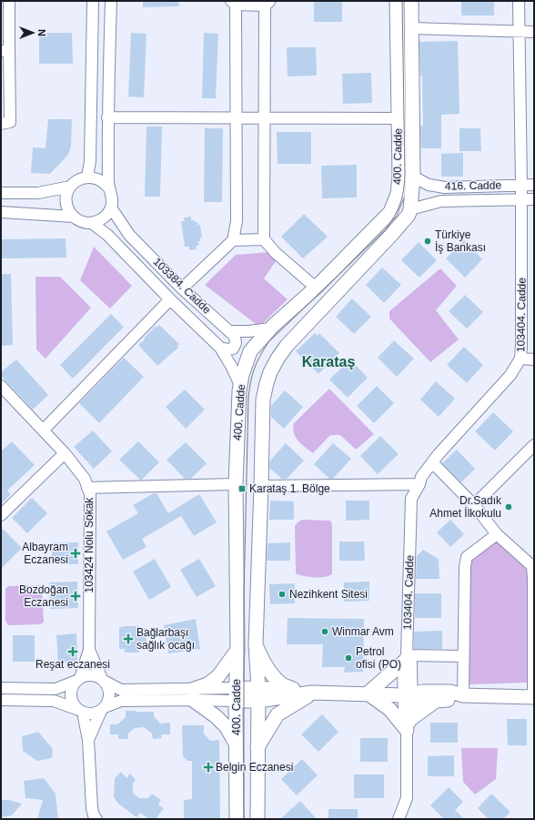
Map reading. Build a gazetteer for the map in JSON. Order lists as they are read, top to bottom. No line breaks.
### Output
{"streets":{"main road":["400. Cadde"],"street":["416. Cadde","103384. Cadde","103404. Cadde","103424 Nolu Sokak"]},"crossings":[["400. Cadde","416. Cadde"],["416. Cadde","103404. Cadde"]],"districts":["Karataş"],"places":{"other":["Türkiye İş Bankası","Dr.Sadık Ahmet İlkokulu","Nezihkent Sitesi","Winmar Avm","Petrol ofisi (PO)"],"transit":["Karataş 1. Bölge"],"health":["Albayram Eczanesi","Bozdoğan Eczanesi","Bağlarbaşı sağlık ocağı","Reşat eczanesi","Belgin Eczanesi"]},"north":"right"}
